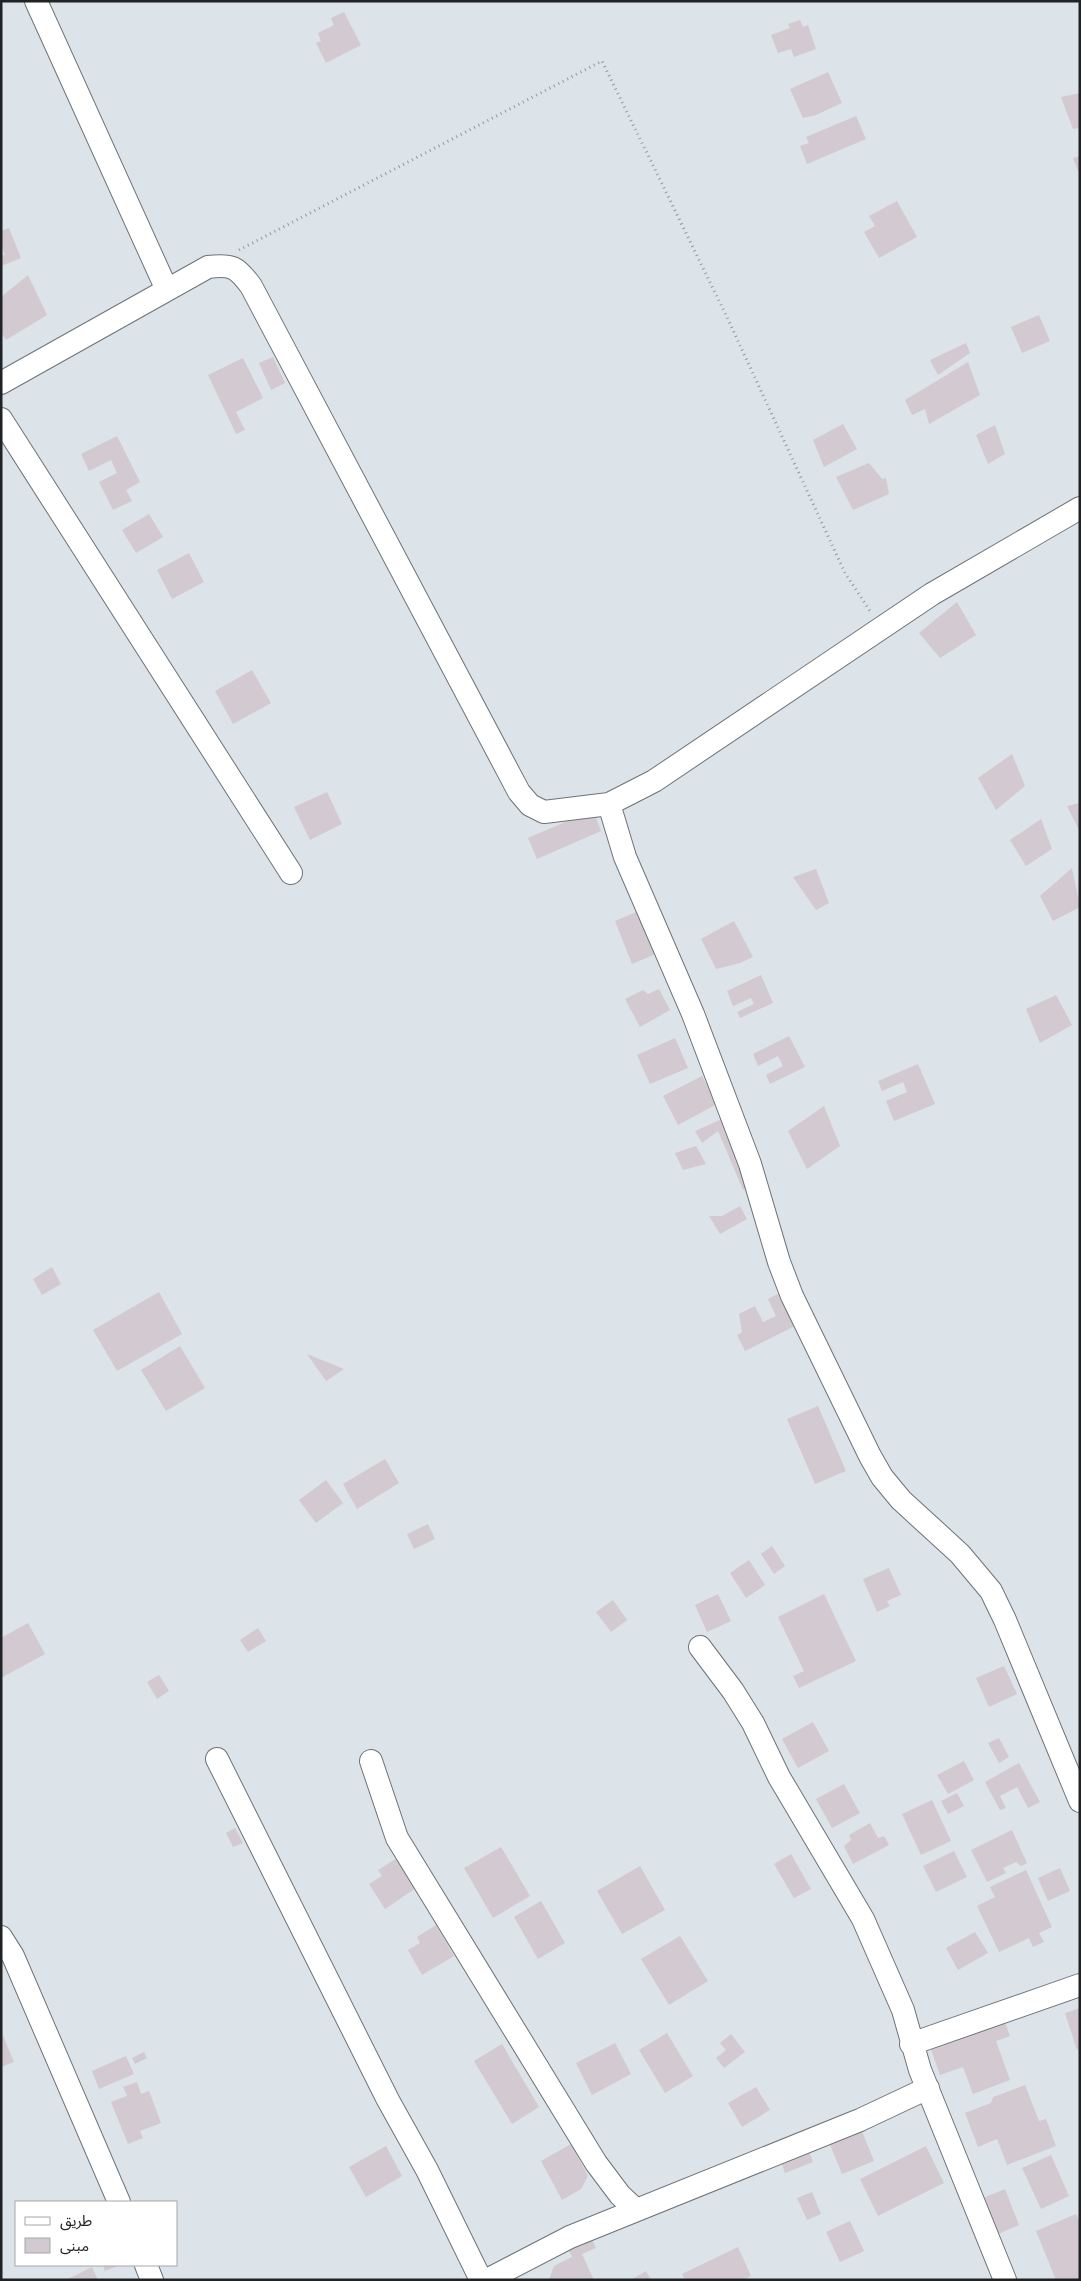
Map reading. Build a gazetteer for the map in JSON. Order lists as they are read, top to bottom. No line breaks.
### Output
{"legend":["طريق","مبنى"]}
